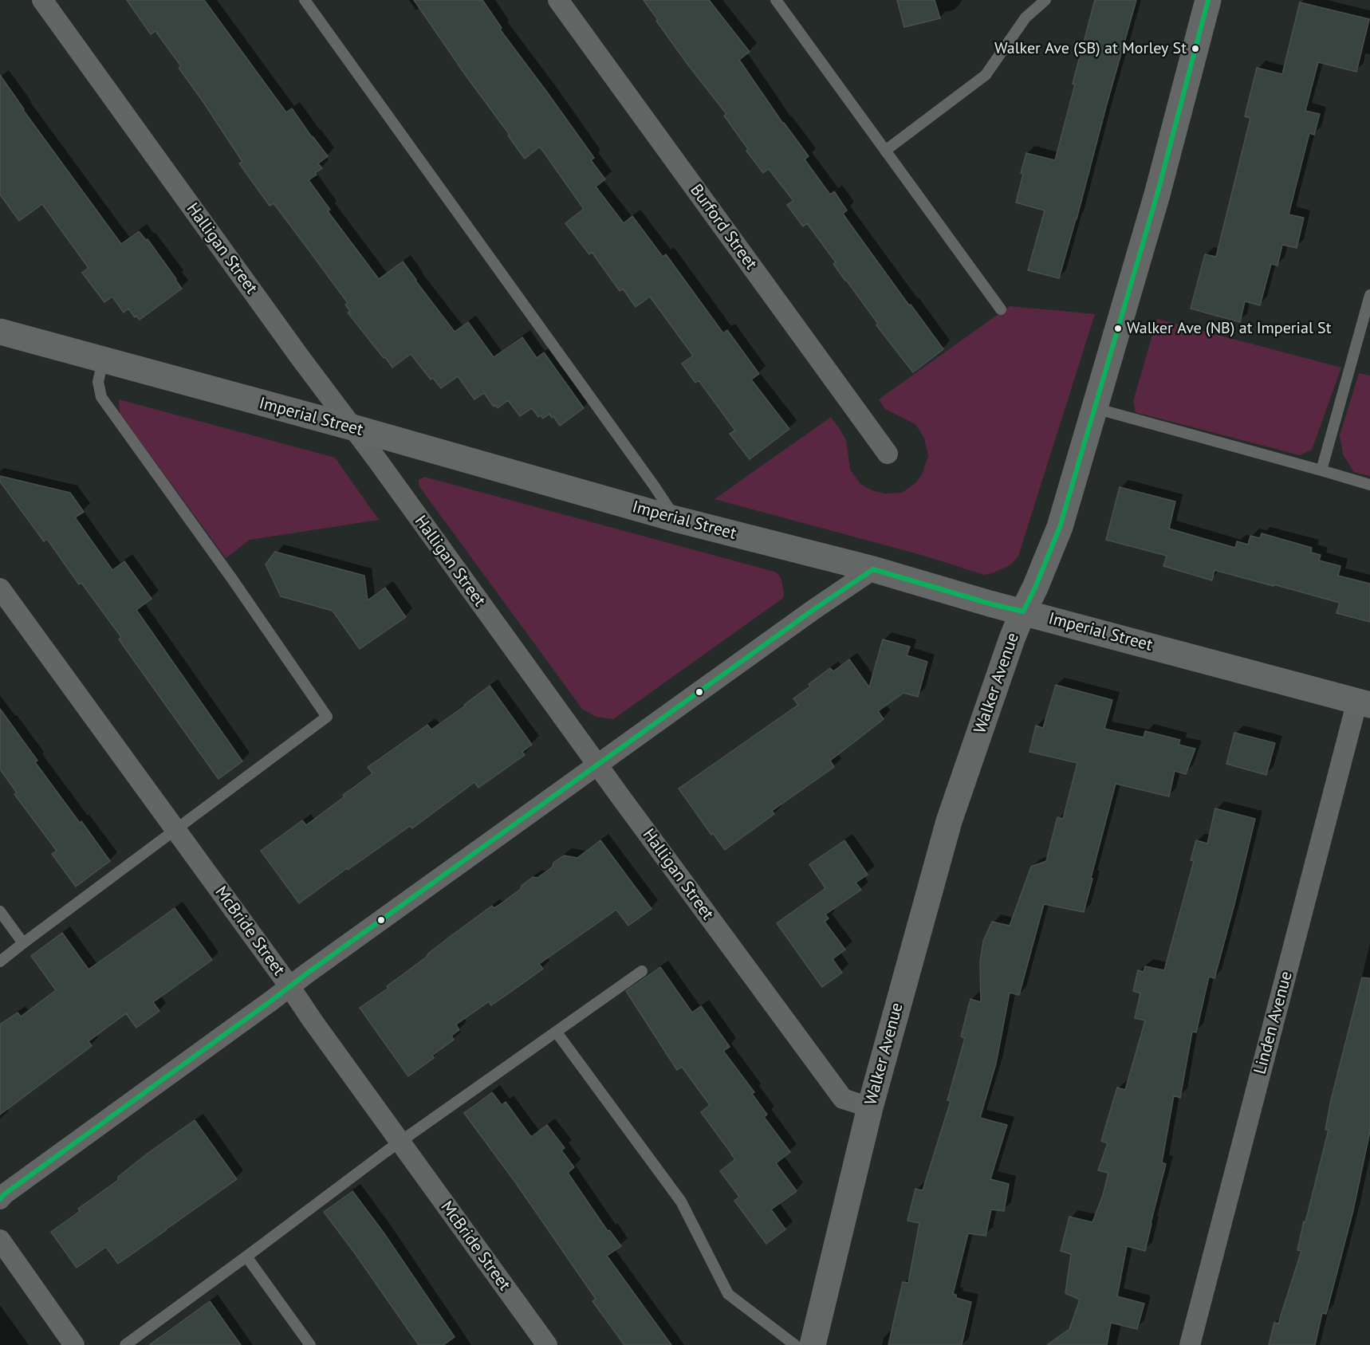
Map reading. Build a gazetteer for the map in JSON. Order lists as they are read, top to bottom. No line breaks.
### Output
{"streets":{"street":["Burford Street","Halligan Street","Imperial Street","Walker Avenue","McBride Street","Linden Avenue"]},"crossings":[["Halligan Street","Imperial Street"],["Halligan Street","Walker Avenue"],["Imperial Street","Walker Avenue"],["Imperial Street","Linden Avenue"]],"places":["Walker Ave (SB) at Morley St","Walker Ave (NB) at Imperial St"]}
